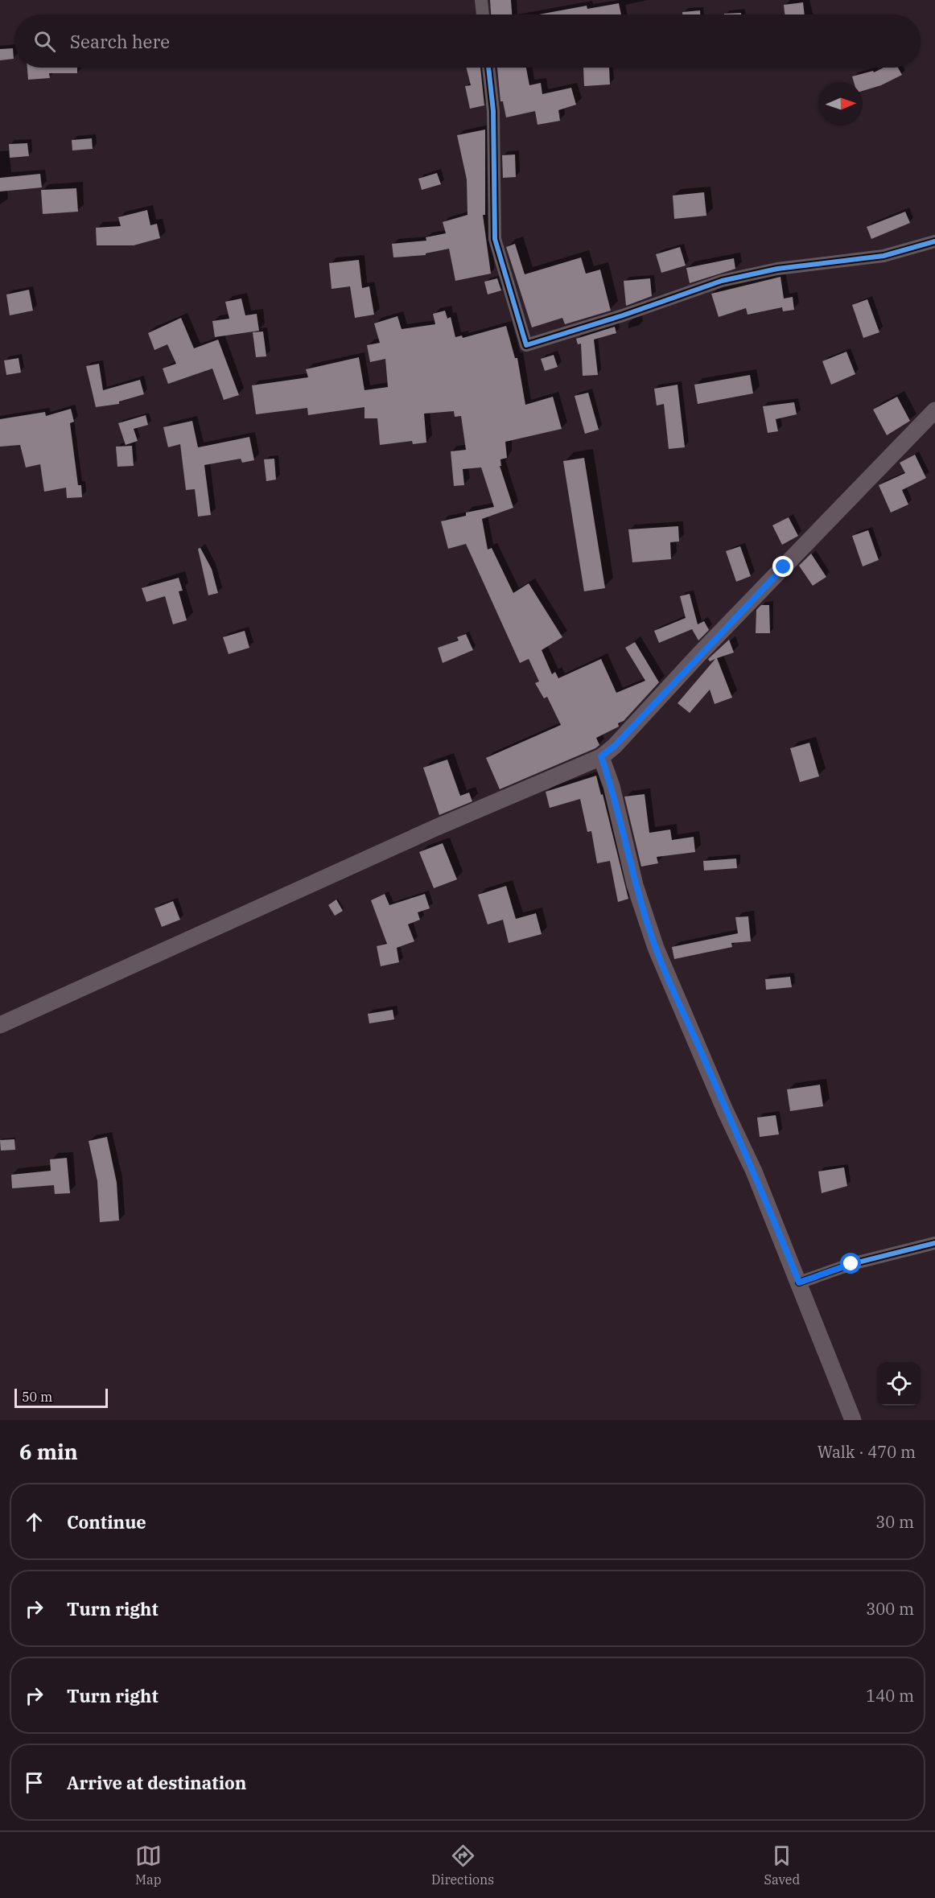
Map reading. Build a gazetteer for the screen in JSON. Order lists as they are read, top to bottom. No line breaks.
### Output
{"scale_bar":"50 m","north":"right","page":{"search":"Search here","scale":"50 m","heading":["6 min","Walk · 470 m"],"list":[["Continue","30 m"],["Turn right","300 m"],["Turn right","140 m"],"Arrive at destination"],"nav":["Map","Directions","Saved"]}}
